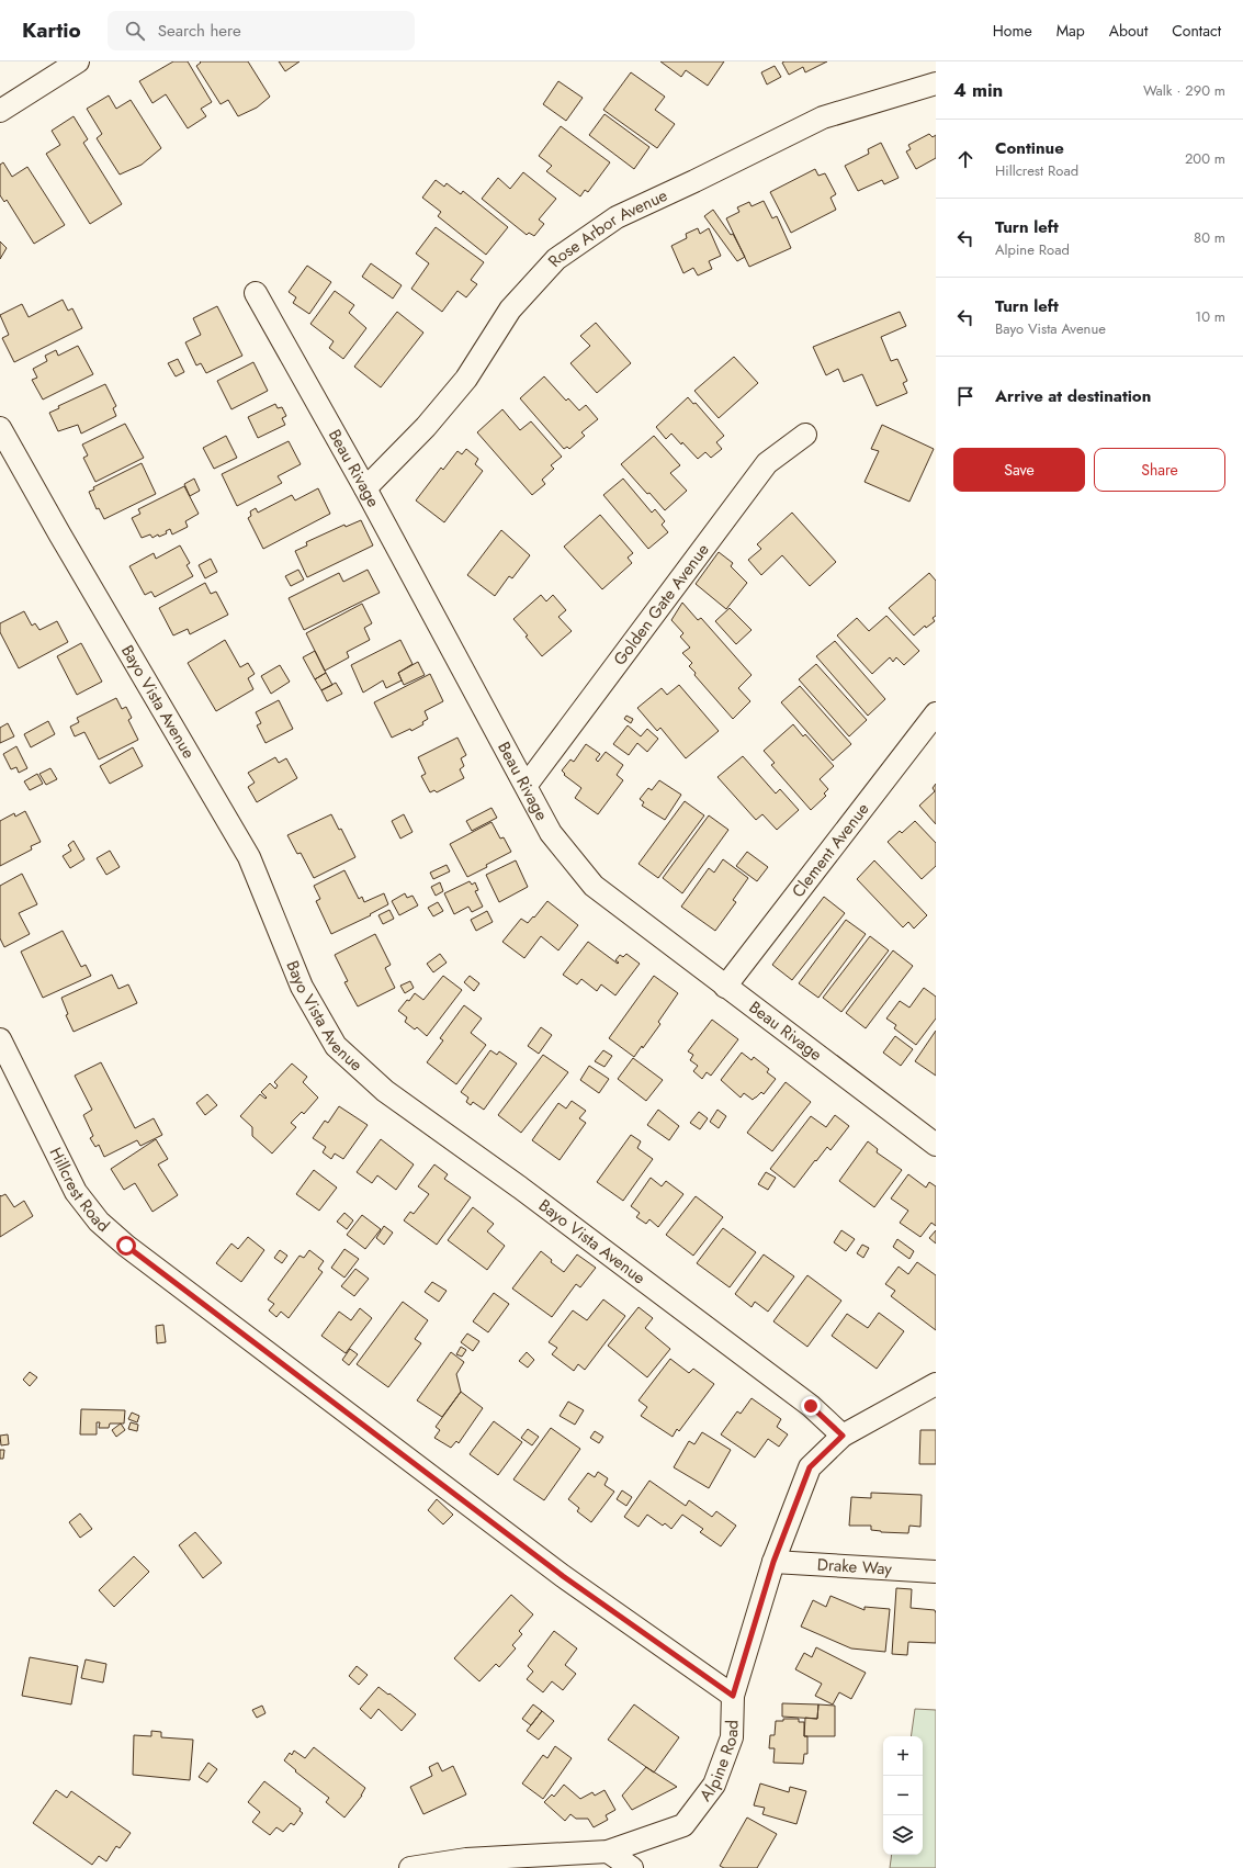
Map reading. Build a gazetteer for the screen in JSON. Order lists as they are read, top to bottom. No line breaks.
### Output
{"streets":{"street":["Rose Arbor Avenue","Beau Rivage","Golden Gate Avenue","Bayo Vista Avenue","Clement Avenue","Hillcrest Road","Drake Way","Alpine Road"]},"crossings":[["Rose Arbor Avenue","Beau Rivage"],["Beau Rivage","Golden Gate Avenue"],["Beau Rivage","Clement Avenue"],["Bayo Vista Avenue","Alpine Road"],["Hillcrest Road","Alpine Road"],["Drake Way","Alpine Road"]],"page":{"header":"Kartio","search":"Search here","nav":["Home","Map","About","Contact"],"heading":["4 min","Walk · 290 m"],"list":[["Continue","Hillcrest Road","200 m"],["Turn left","Alpine Road","80 m"],["Turn left","Bayo Vista Avenue","10 m"],"Arrive at destination"],"buttons":["Save","Share"],"map_buttons":["+","−"]}}
